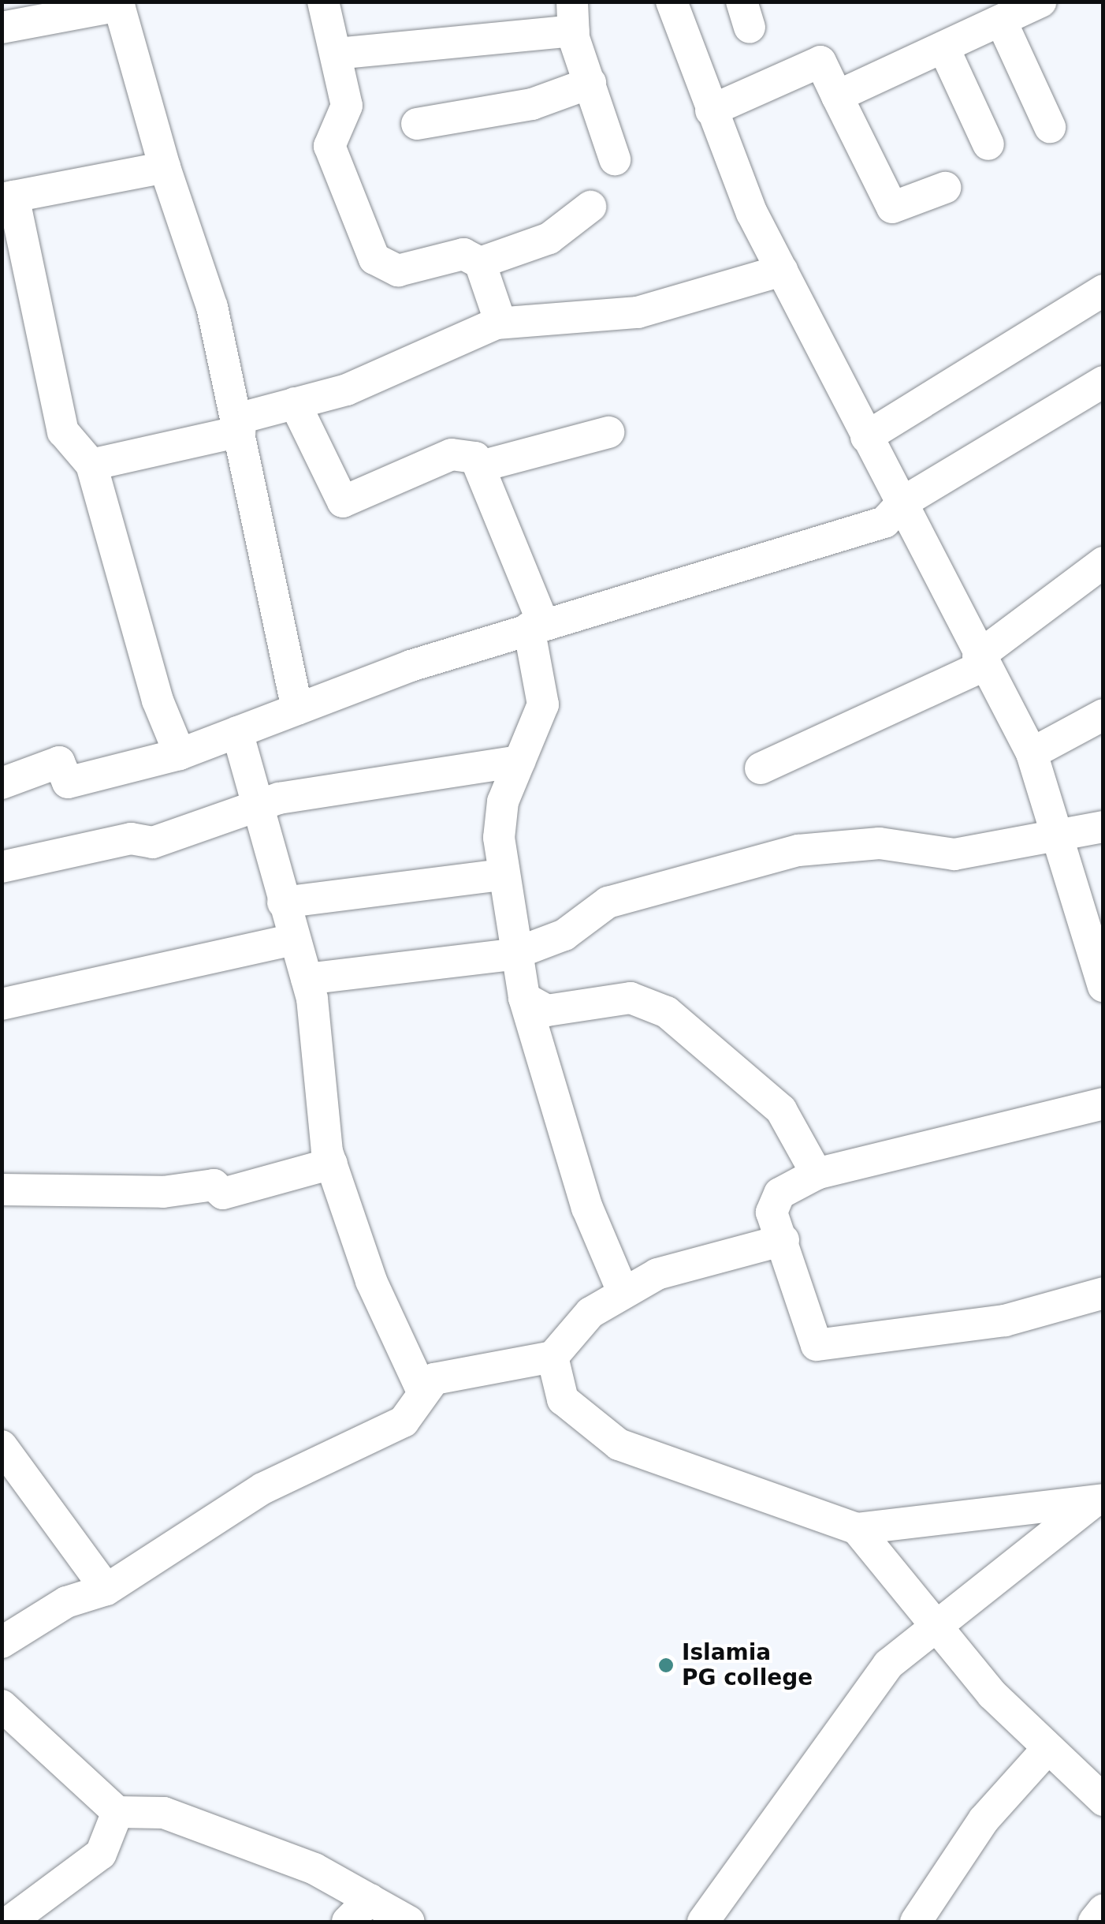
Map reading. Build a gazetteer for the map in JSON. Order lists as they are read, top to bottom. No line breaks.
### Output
{"places":["Islamia PG college"]}
